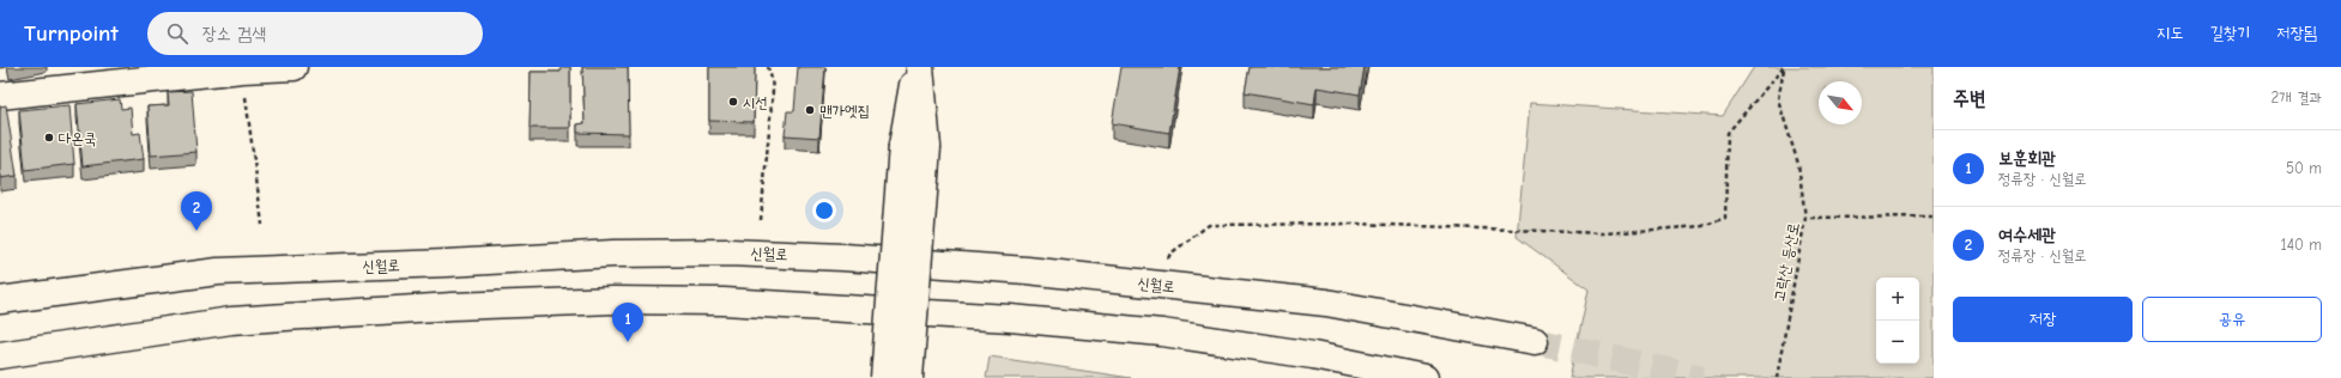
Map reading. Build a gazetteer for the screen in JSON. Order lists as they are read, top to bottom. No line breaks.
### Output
{"streets":{"street":["신월로"],"path":["고락산 등산로"]},"places":["시선","맨가엣집","다온쿡"],"north":"bottom right","page":{"header":"Turnpoint","search":"장소 검색","nav":["지도","길찾기","저장됨"],"heading":["주변","2개 결과"],"list":[{"mark":"1","name":"보훈회관","note":"정류장 · 신월로","value":"50 m"},{"mark":"2","name":"여수세관","note":"정류장 · 신월로","value":"140 m"}],"pins":["2","1"],"map_buttons":["+","−"],"buttons":["저장","공유"]}}
